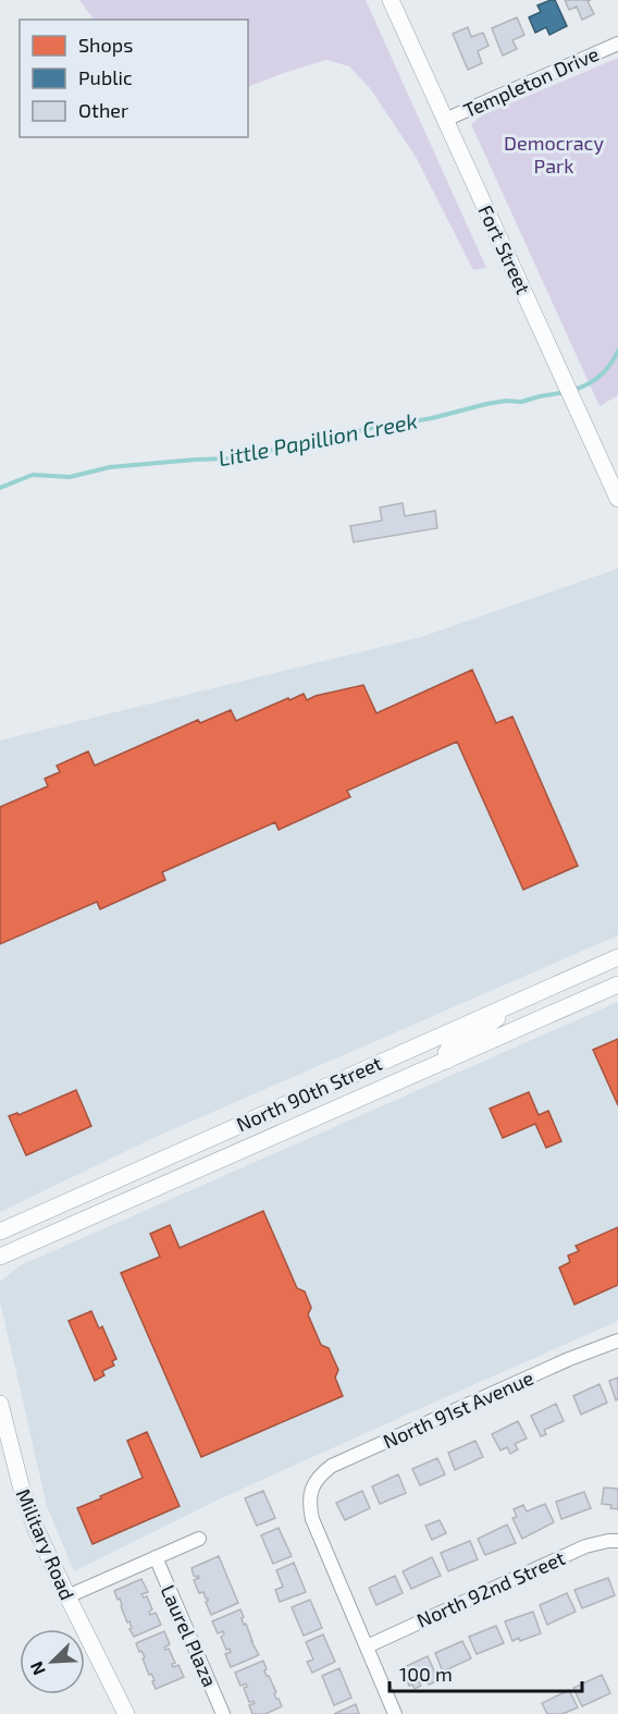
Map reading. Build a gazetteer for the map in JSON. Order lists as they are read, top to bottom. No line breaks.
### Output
{"streets":{"main road":["Fort Street","North 90th Street","Military Road"],"street":["Templeton Drive","North 91st Avenue","North 92nd Street","Laurel Plaza"]},"crossings":[["Templeton Drive","Fort Street"],["North 91st Avenue","North 92nd Street"]],"water":["Little Papillion Creek"],"parks":["Democracy Park"],"legend":["Shops","Public","Other"],"scale_bar":"100 m","north":"bottom left"}
